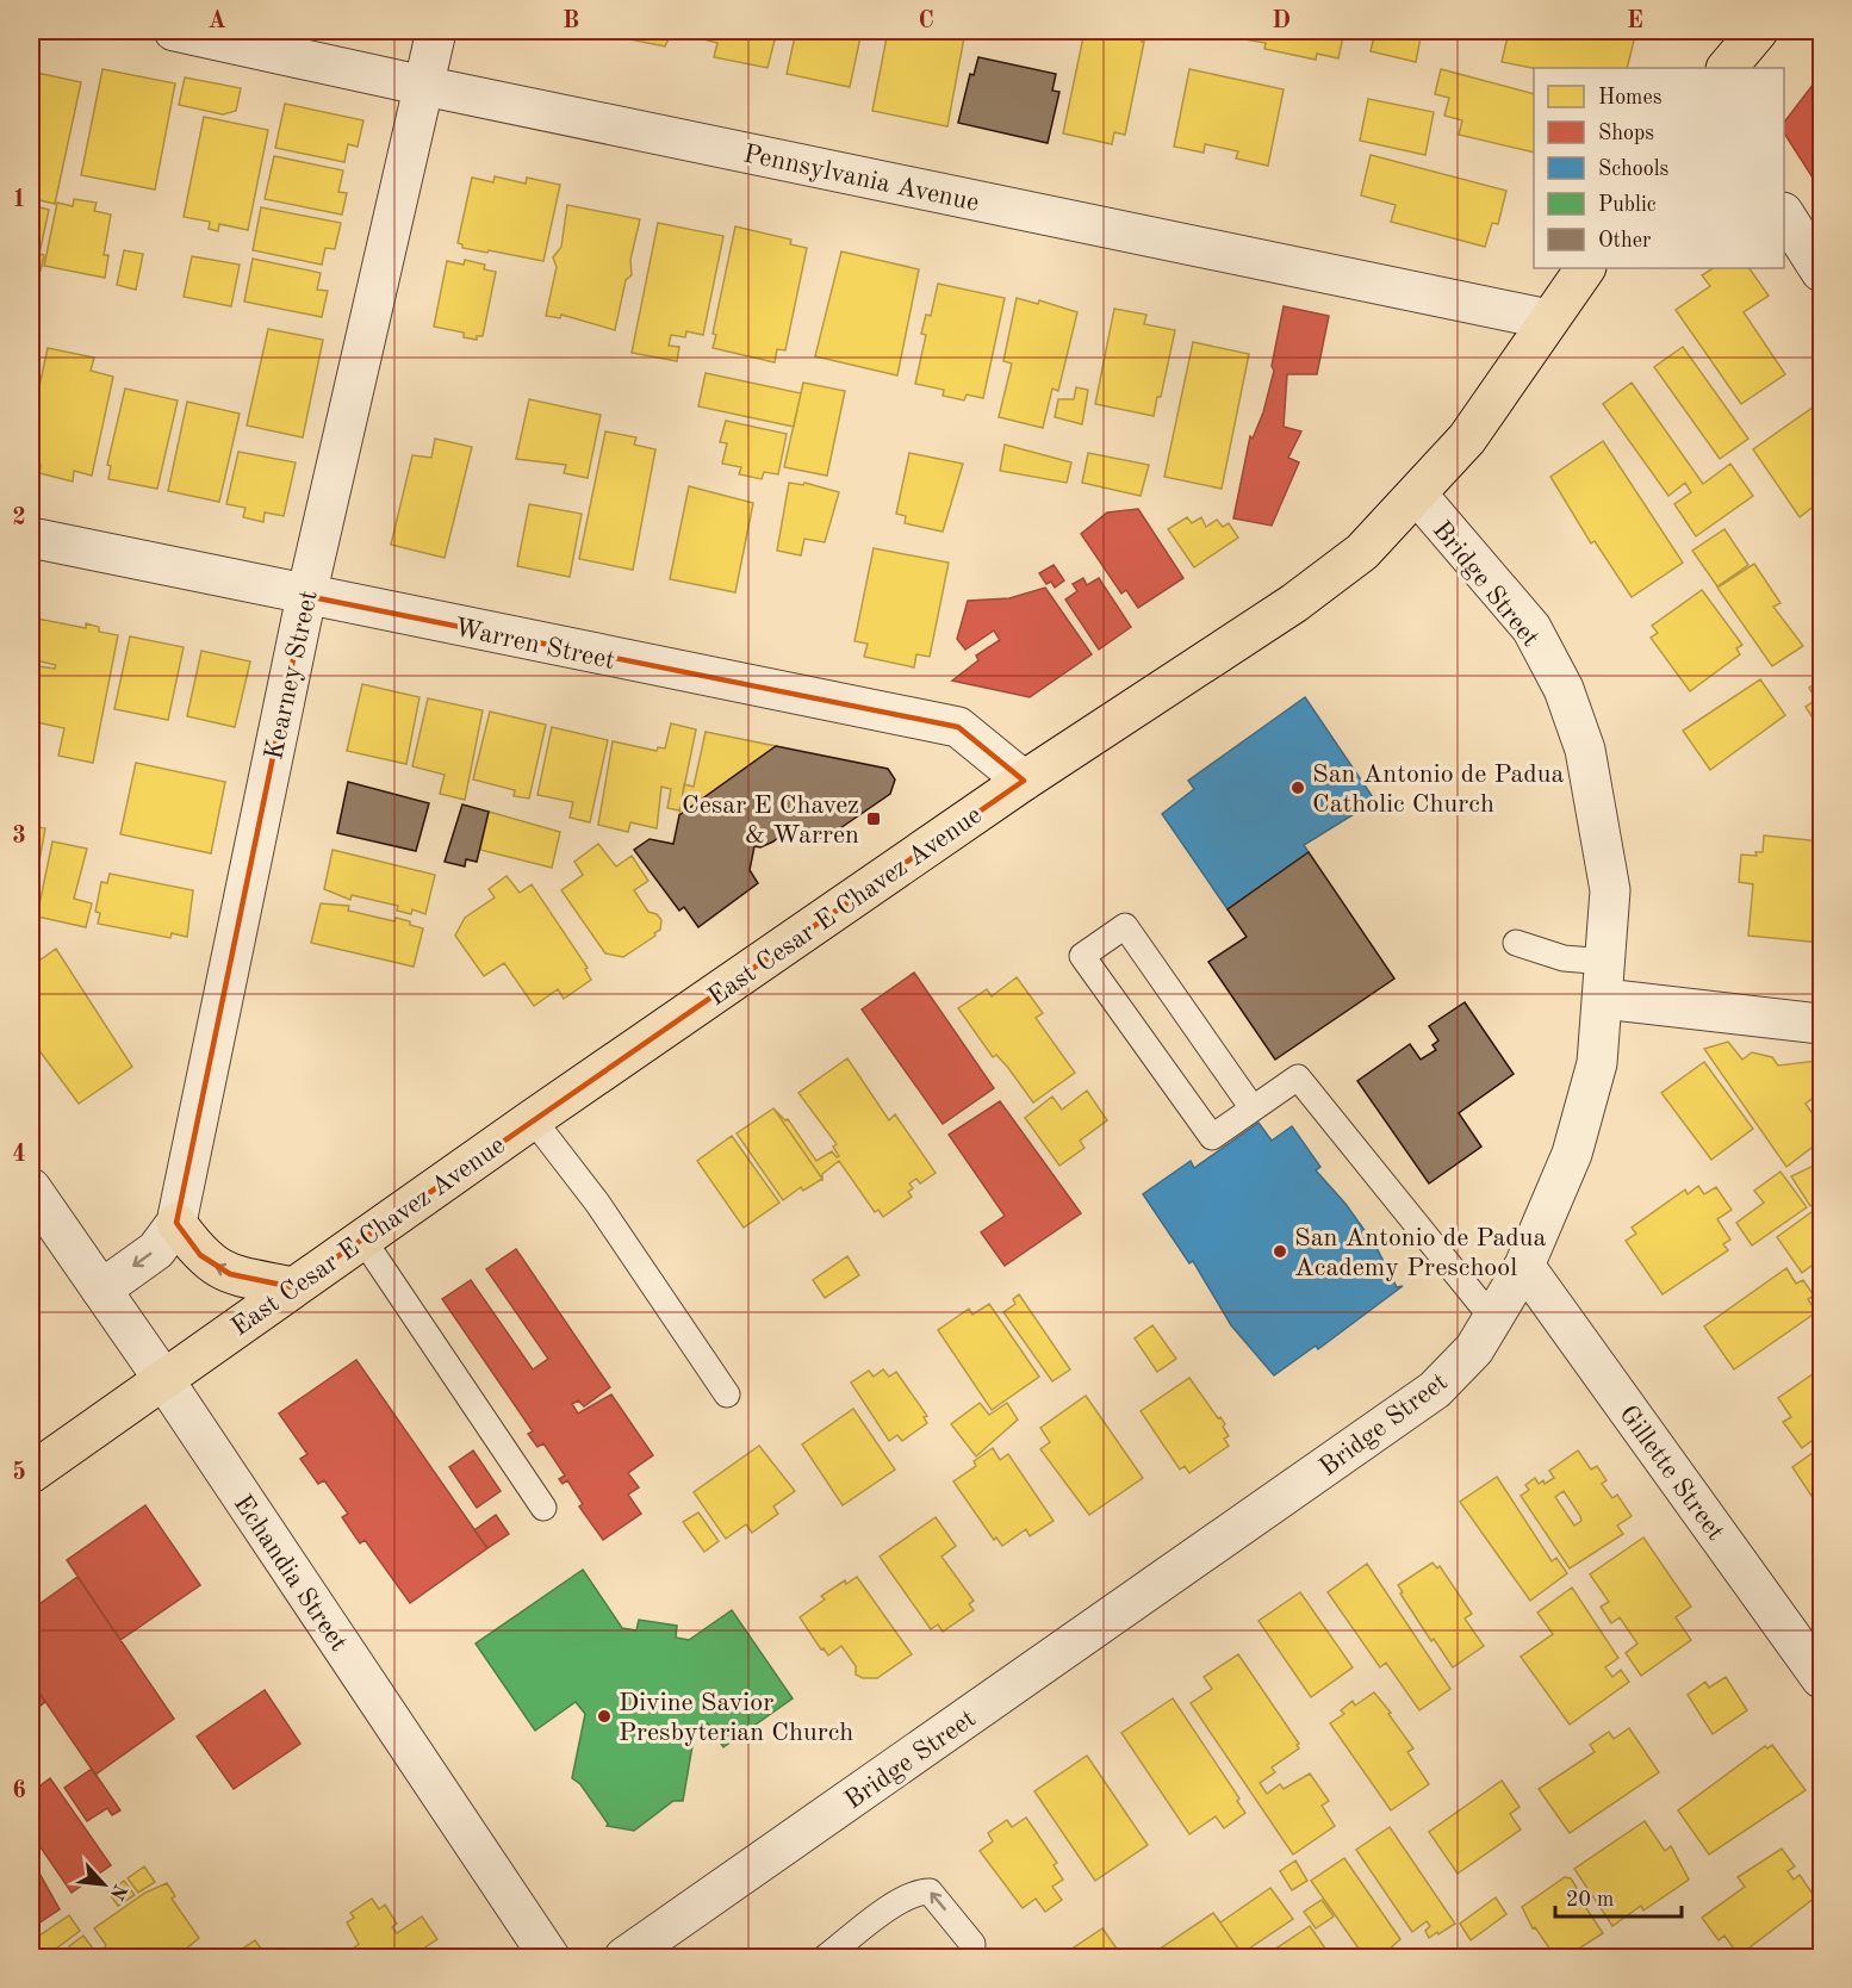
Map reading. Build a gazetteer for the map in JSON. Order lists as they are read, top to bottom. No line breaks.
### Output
{"streets":{"main road":["East Cesar E Chavez Avenue"],"street":["Pennsylvania Avenue","Bridge Street","Warren Street","Kearney Street","Gillette Street","Echandia Street"]},"crossings":[["Pennsylvania Avenue","Kearney Street"],["Pennsylvania Avenue","East Cesar E Chavez Avenue"],["Bridge Street","East Cesar E Chavez Avenue"],["Bridge Street","Gillette Street"],["Warren Street","Kearney Street"],["Warren Street","East Cesar E Chavez Avenue"],["Kearney Street","Echandia Street"],["East Cesar E Chavez Avenue","Echandia Street"]],"places":{"other":["San Antonio de Padua Catholic Church","San Antonio de Padua Academy Preschool","Divine Savior Presbyterian Church"],"transit":["Cesar E Chavez & Warren"]},"legend":["Homes","Shops","Schools","Public","Other"],"scale_bar":"20 m","north":"bottom right","grid":{"columns":["A","B","C","D","E"],"rows":["1","2","3","4","5","6"]}}
